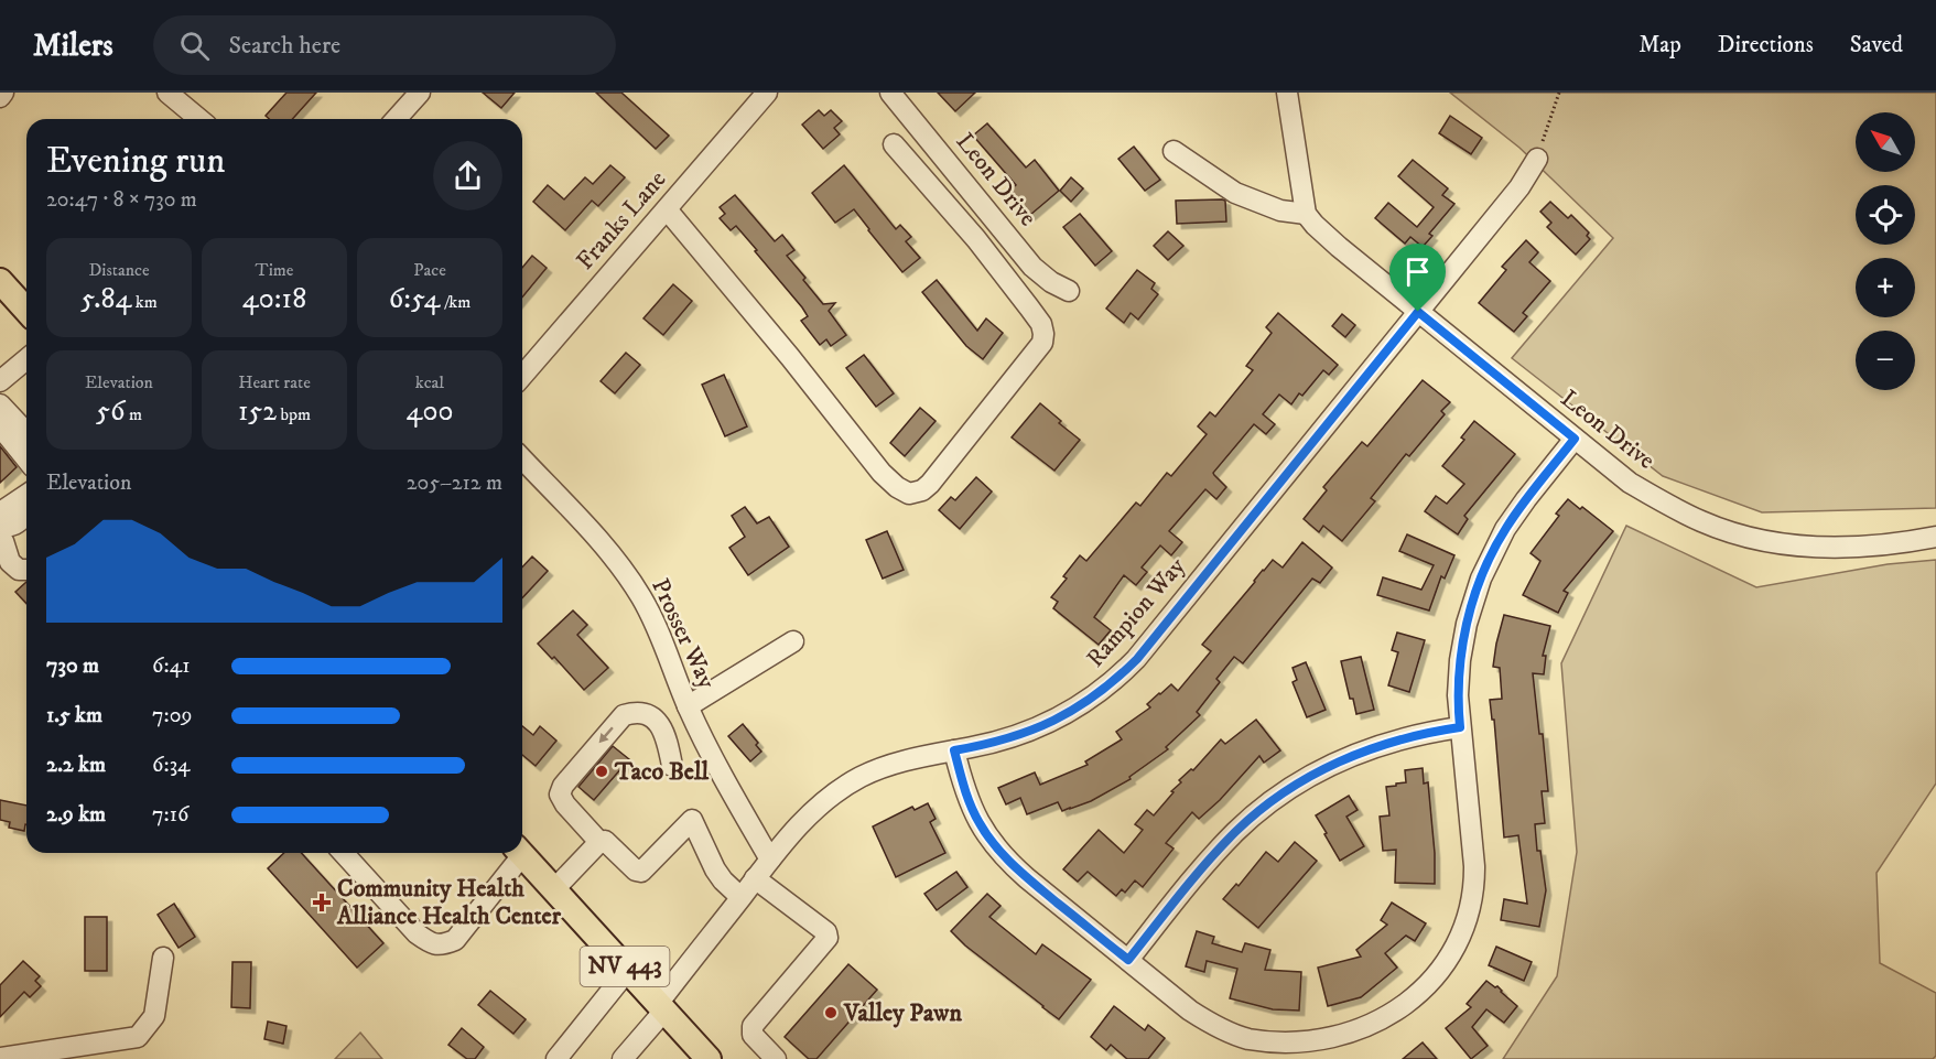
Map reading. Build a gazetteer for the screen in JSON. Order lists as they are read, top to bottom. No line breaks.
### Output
{"streets":{"main road":["NV 443"],"street":["Leon Drive","Franks Lane","Rampion Way","Prosser Way"]},"crossings":[["Leon Drive","Rampion Way"],["Rampion Way","Prosser Way"],["Rampion Way","NV 443"]],"places":{"other":["Taco Bell","Valley Pawn"],"health":["Community Health Alliance Health Center"]},"north":"top left","page":{"header":"Milers","search":"Search here","nav":["Map","Directions","Saved"],"map_buttons":["+","−"],"heading":["Evening run","20:47 · 8 × 730 m"],"stats":[["Distance","5.84 km"],["Time","40:18"],["Pace","6:54 /km"],["Elevation","56 m"],["Heart rate","152 bpm"],["kcal","400"]],"chart":["Elevation","205–212 m"],"list":[{"name":"730 m","note":"6:41"},{"name":"1.5 km","note":"7:09"},{"name":"2.2 km","note":"6:34"},{"name":"2.9 km","note":"7:16"}]}}
